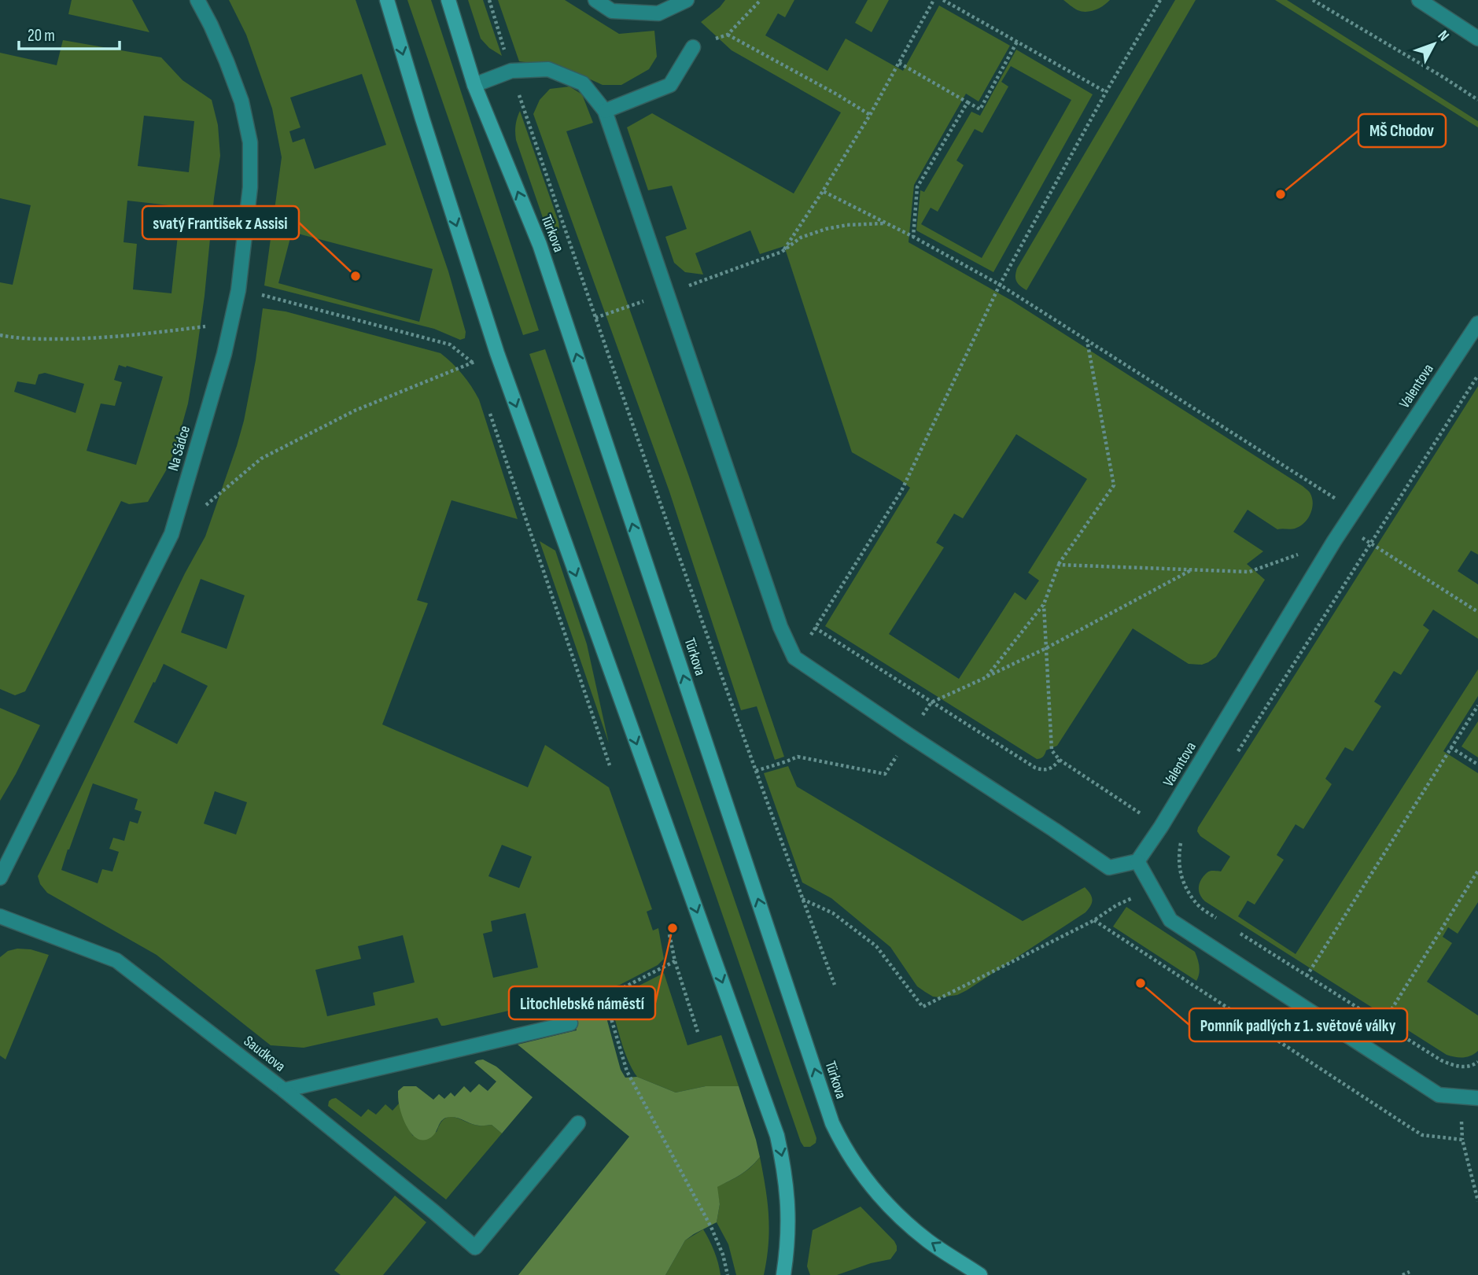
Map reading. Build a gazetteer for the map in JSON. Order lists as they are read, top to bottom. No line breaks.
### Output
{"streets":{"main road":["Türkova"],"street":["Valentova","Na Sádce","Saudkova"]},"places":["MŠ Chodov","svatý František z Assisi","Litochlebské náměstí","Pomník padlých z 1. světové války"],"scale_bar":"20 m","north":"top right"}
